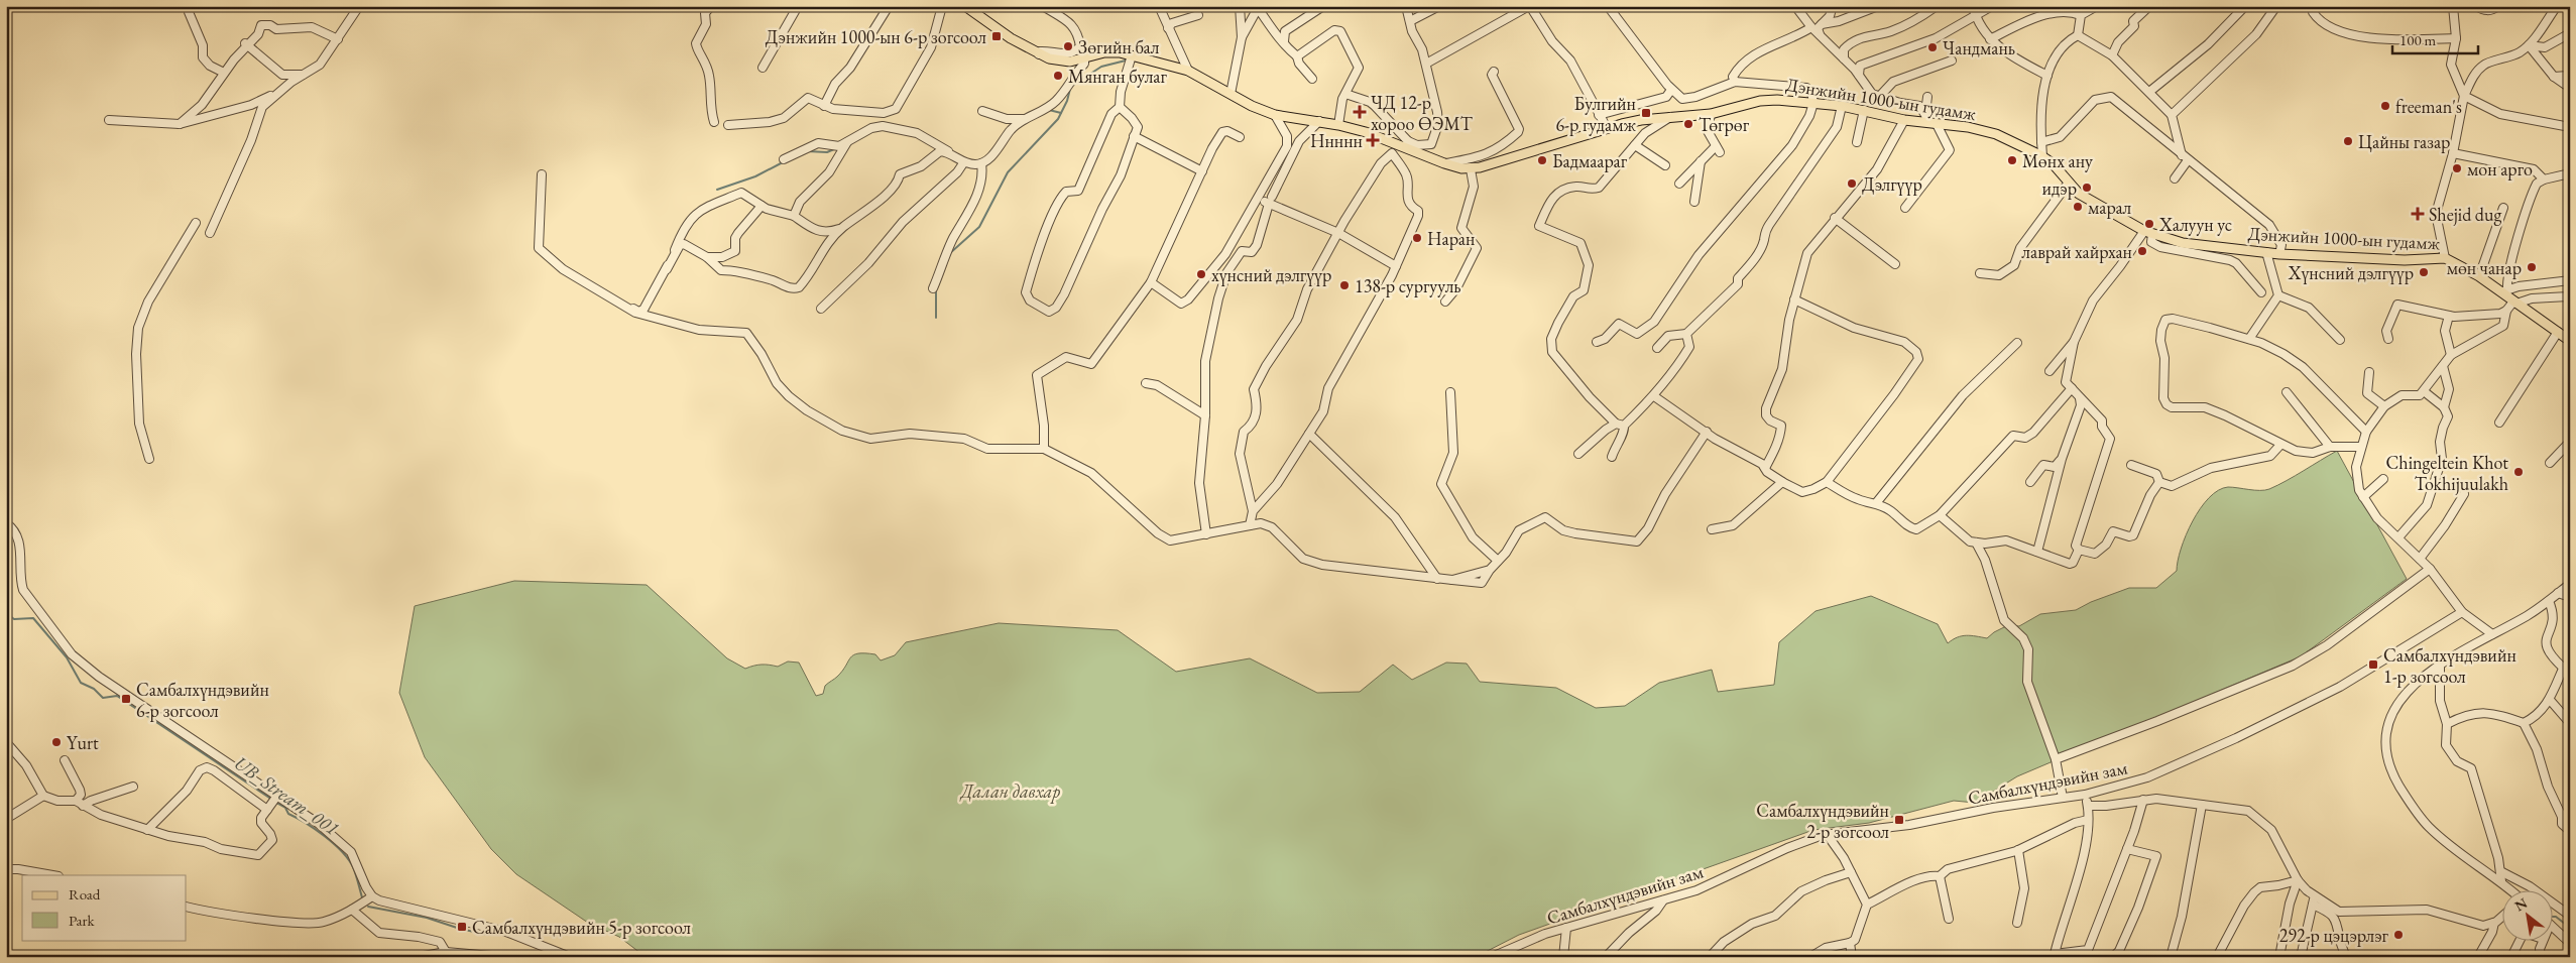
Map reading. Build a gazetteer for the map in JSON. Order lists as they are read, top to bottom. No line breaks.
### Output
{"streets":{"main road":["Дэнжийн 1000-ын гудамж"],"street":["Самбалхүндэвийн зам"]},"water":["UB_Stream_001"],"parks":["Далан давхар"],"places":{"transit":["Дэнжийн 1000-ын 6-р зогсоол","Булгийн 6-р гудамж","Самбалхүндэвийн 1-р зогсоол","Самбалхүндэвийн 6-р зогсоол","Самбалхүндэвийн 2-р зогсоол","Самбалхүндэвийн 5-р зогсоол"],"other":["Зөгийн бал","Чандмань","Мянган булаг","freeman's","Төгрөг","Цайны газар","Бадмаараг","Мөнх ану","мон арго","Дэлгүүр","идэр","марал","Халуун ус","Наран","лаврай хайрхан","мөн чанар","Хүнсний дэлгүүр","хүнсний дэлгүүр","138-р сургууль","Chingeltein Khot Tokhijuulakh","Yurt","292-р цэцэрлэг"],"health":["ЧД 12-р хороо ӨЭМТ","Ннннн","Shejid dug"]},"legend":["Road","Park"],"scale_bar":"100 m","north":"top left"}
